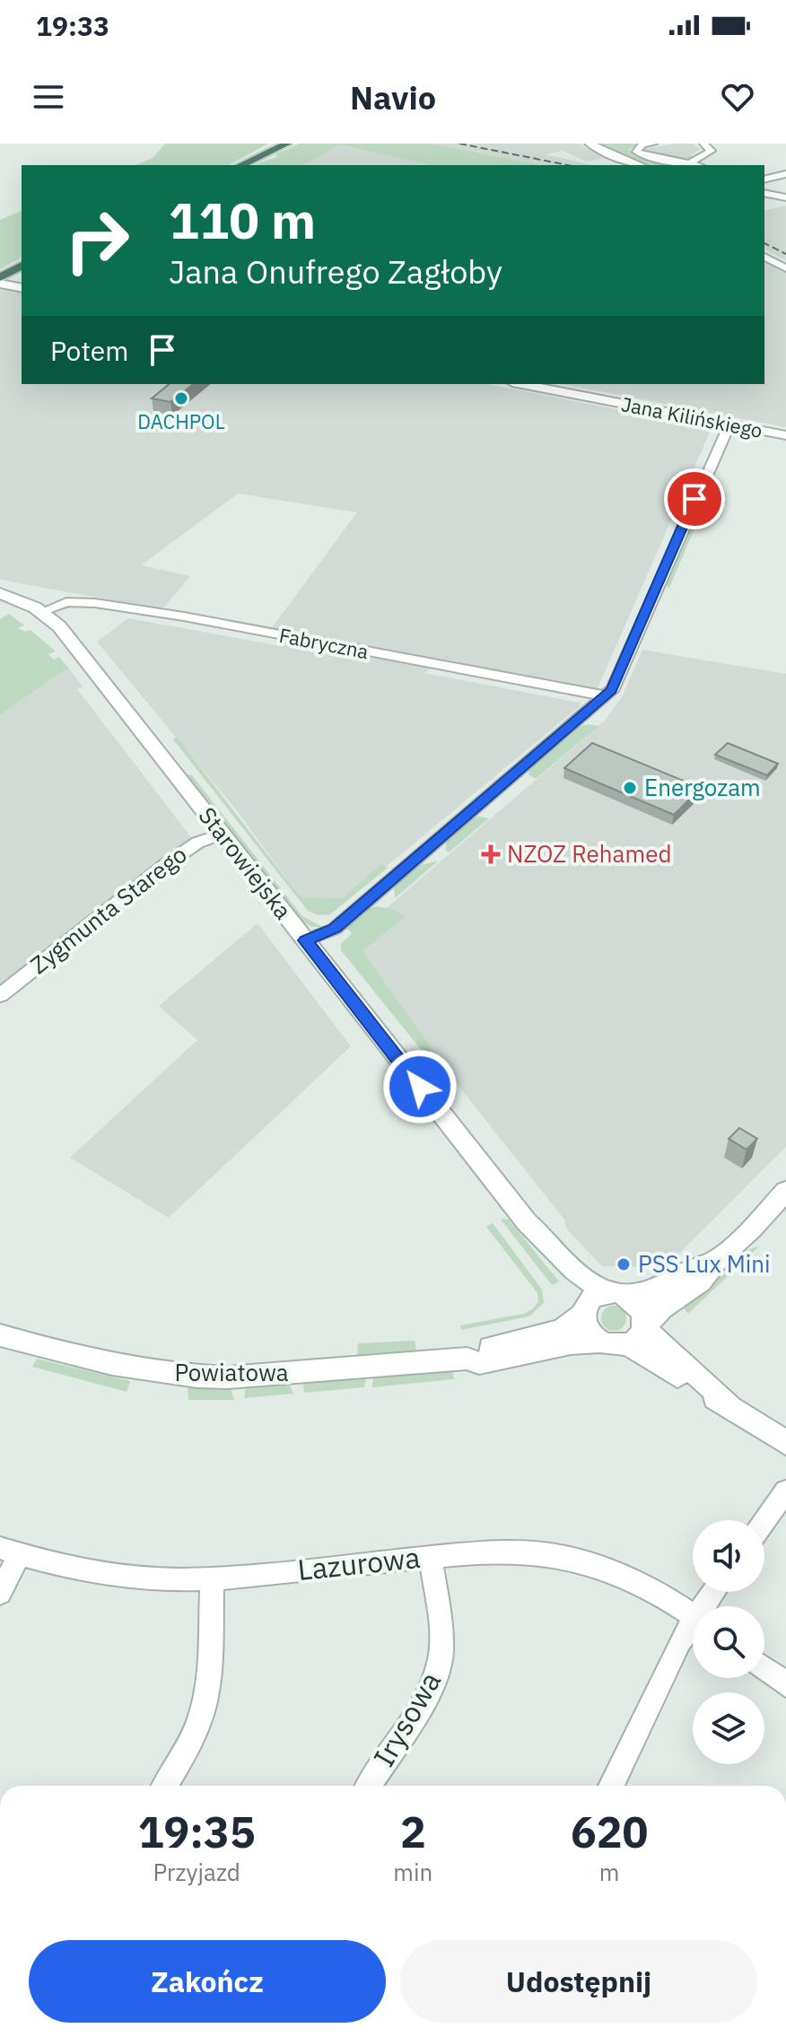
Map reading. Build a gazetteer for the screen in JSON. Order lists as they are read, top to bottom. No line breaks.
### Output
{"streets":{"street":["Jana Kilińskiego","Fabryczna","Starowiejska","Zygmunta Starego","Powiatowa","Lazurowa","Irysowa"]},"crossings":[["Fabryczna","Starowiejska"],["Starowiejska","Zygmunta Starego"],["Starowiejska","Powiatowa"],["Lazurowa","Irysowa"]],"places":{"other":["DACHPOL","Energozam","PSS Lux Mini"],"health":["NZOZ Rehamed"]},"page":{"status":"19:33","header":"Navio","turn":["110 m","Jana Onufrego Zagłoby"],"then":"Potem","eta":["19:35","Przyjazd","2","min","620","m"],"buttons":["Zakończ","Udostępnij"]}}
